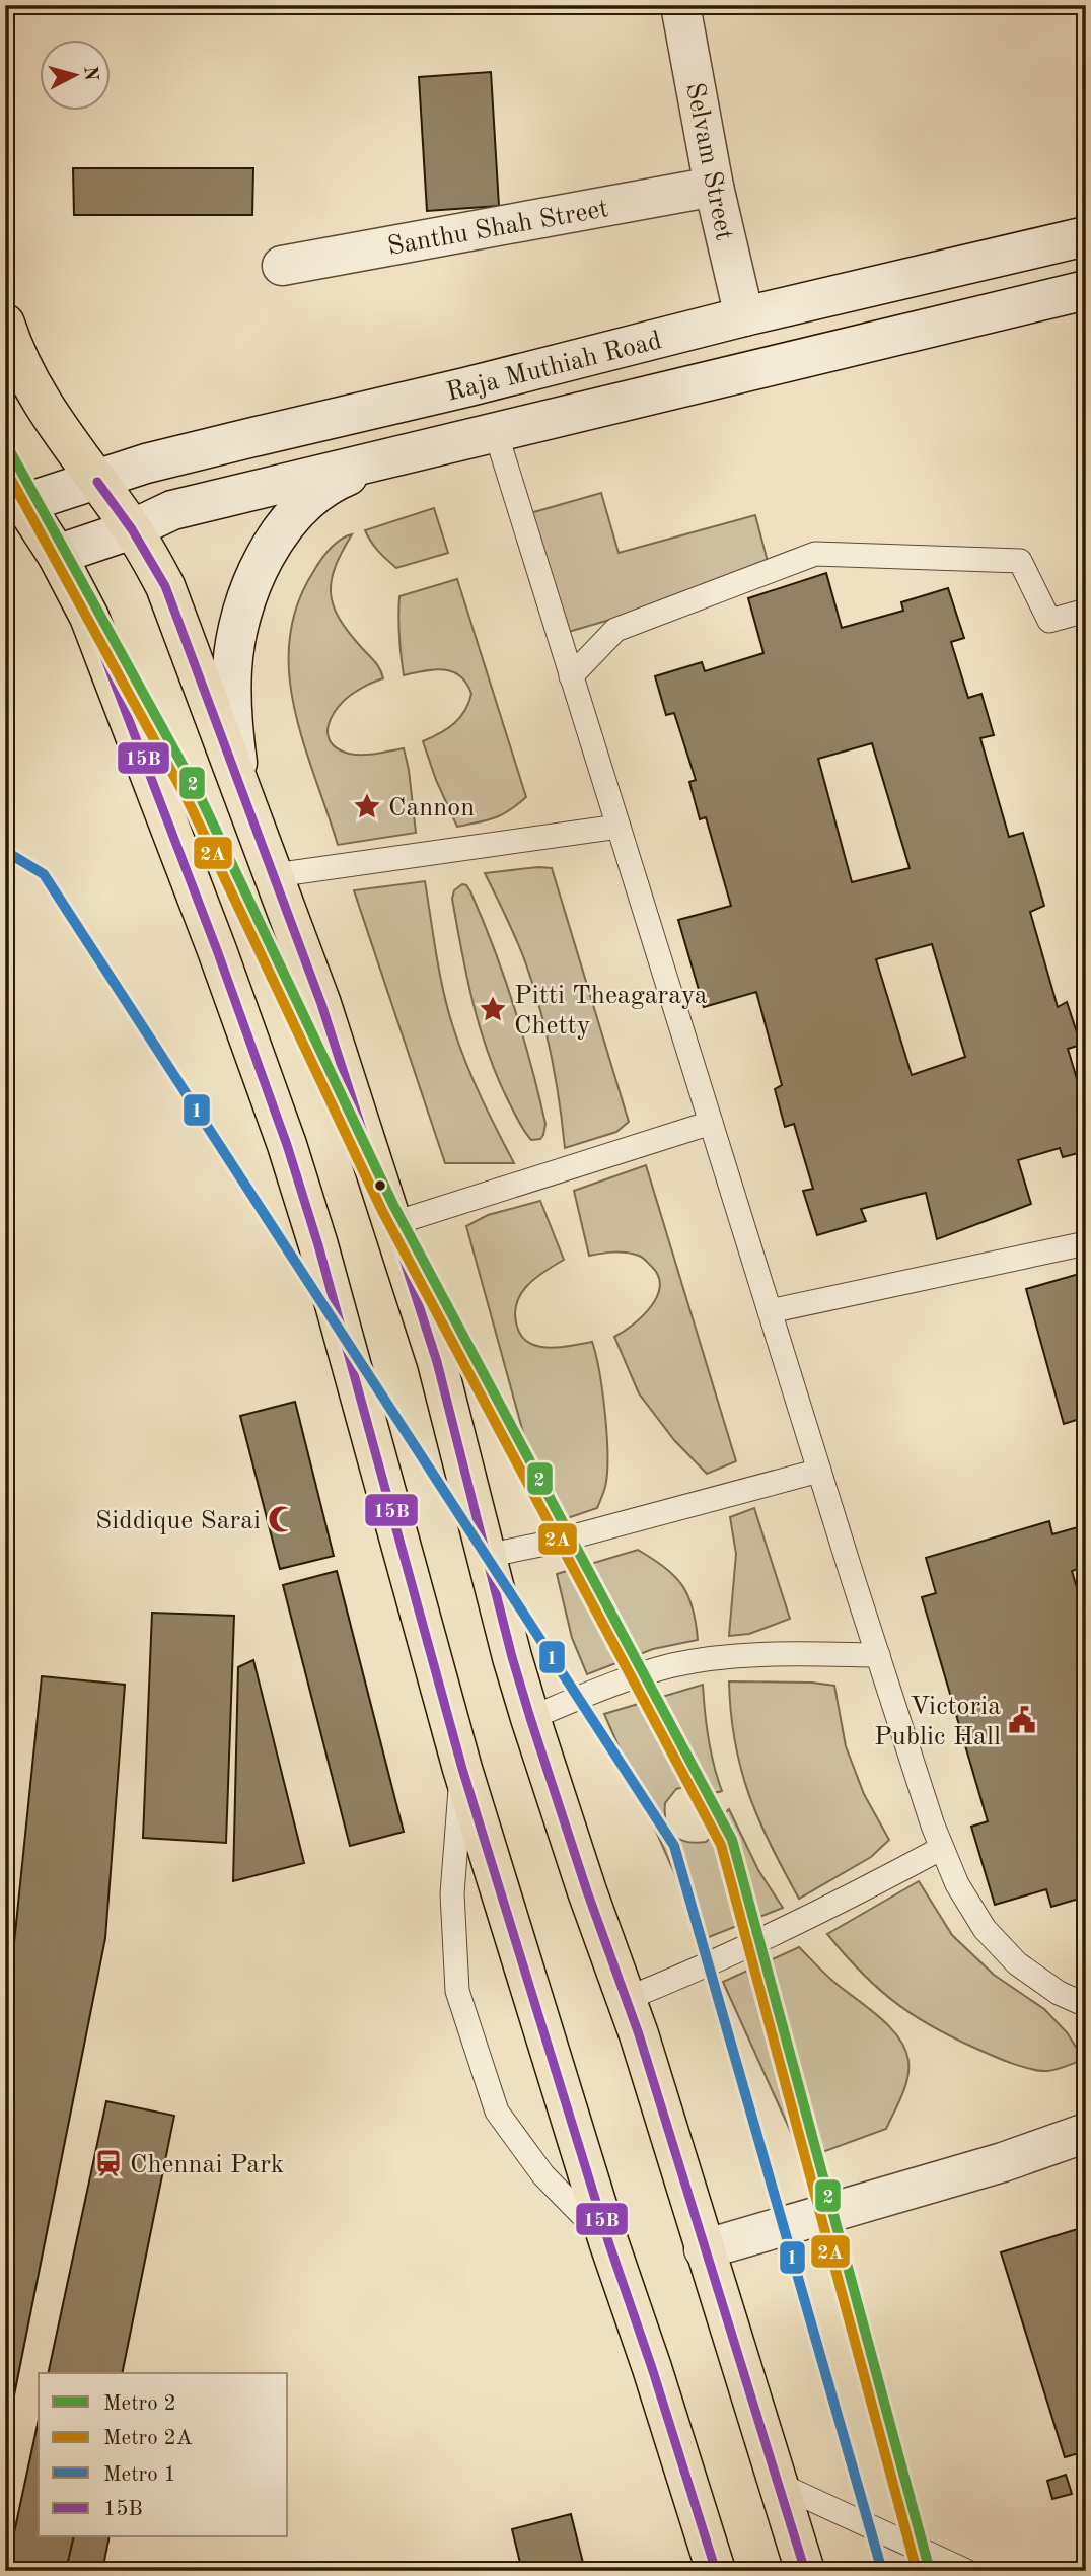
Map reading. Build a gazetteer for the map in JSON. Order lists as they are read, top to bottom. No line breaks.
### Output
{"streets":{"main road":["Selvam Street","Santhu Shah Street","Raja Muthiah Road"]},"crossings":[["Selvam Street","Santhu Shah Street"],["Selvam Street","Raja Muthiah Road"]],"places":{"place":["Cannon","Pitti Theagaraya Chetty"],"mosque":["Siddique Sarai"],"public building":["Victoria Public Hall"],"station":["Chennai Park"]},"lines":["metro line 2","metro line 2A","transit line 15B","metro line 1"],"legend":["Metro 2","Metro 2A","Metro 1","15B"],"north":"right"}
